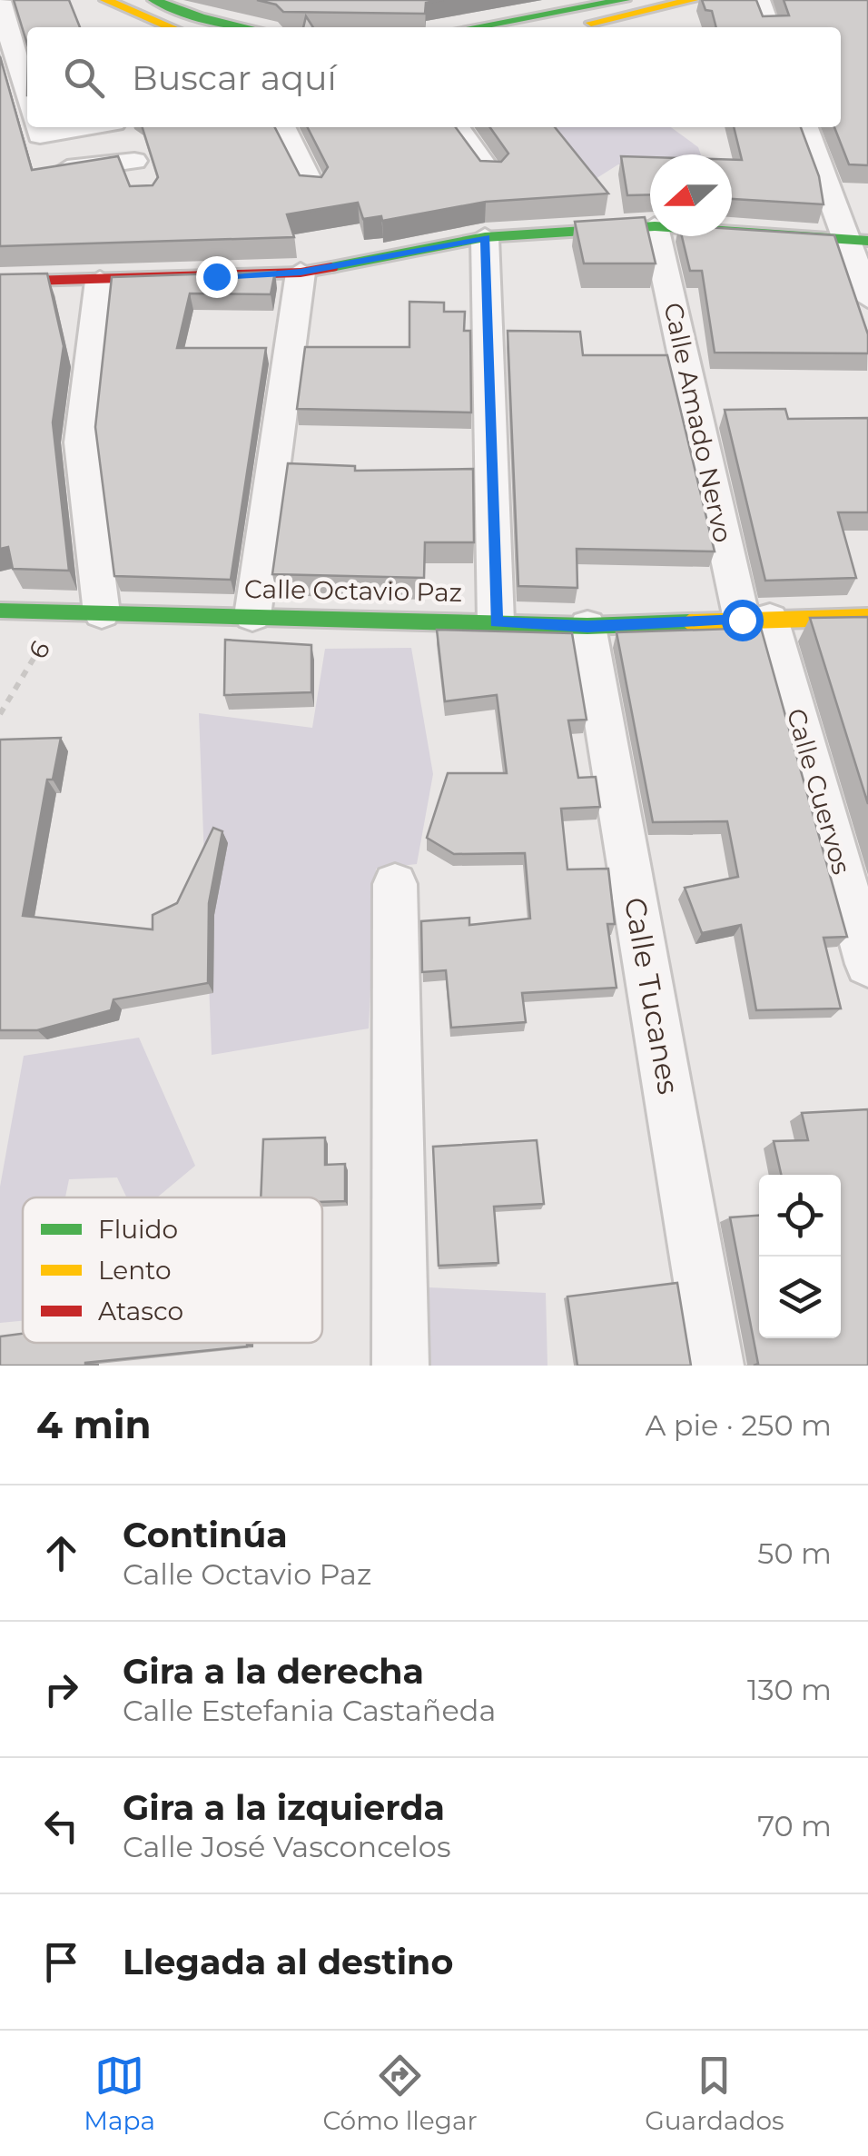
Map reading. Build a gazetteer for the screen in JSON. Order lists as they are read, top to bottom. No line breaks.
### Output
{"streets":{"street":["Calle Amado Nervo","Calle Octavio Paz","Calle Cuervos","Calle Tucanes"],"path":["6"]},"crossings":[["Calle Amado Nervo","Calle Octavio Paz"],["Calle Amado Nervo","Calle Cuervos"],["Calle Octavio Paz","Calle Cuervos"],["Calle Octavio Paz","Calle Tucanes"]],"legend":["Fluido","Lento","Atasco"],"north":"left","page":{"search":"Buscar aquí","heading":["4 min","A pie · 250 m"],"list":[["Continúa","Calle Octavio Paz","50 m"],["Gira a la derecha","Calle Estefania Castañeda","130 m"],["Gira a la izquierda","Calle José Vasconcelos","70 m"],"Llegada al destino"],"nav":["Mapa","Cómo llegar","Guardados"]}}
